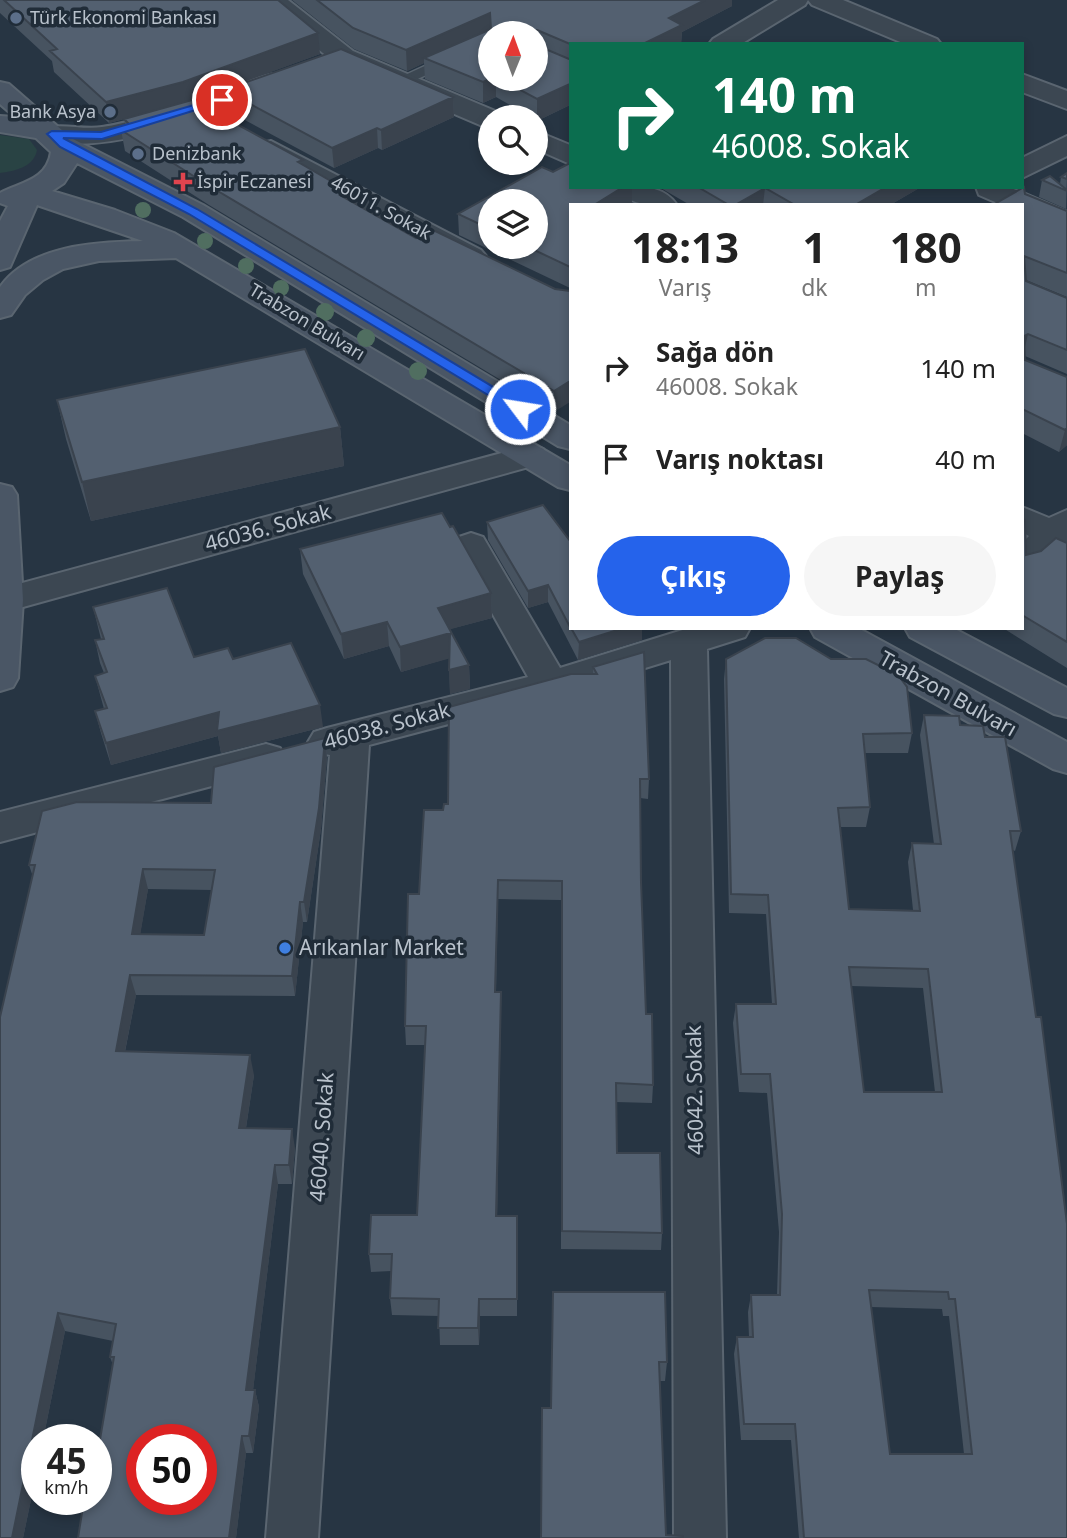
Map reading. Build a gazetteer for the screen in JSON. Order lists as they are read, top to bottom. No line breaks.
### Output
{"streets":{"main road":["Trabzon Bulvarı"],"street":["46011. Sokak","46036. Sokak","46038. Sokak","46042. Sokak","46040. Sokak"]},"crossings":[["Trabzon Bulvarı","46036. Sokak"],["46038. Sokak","46042. Sokak"],["46038. Sokak","46040. Sokak"]],"places":{"other":["Türk Ekonomi Bankası","Bank Asya","Denizbank","Arıkanlar Market"],"health":["İspir Eczanesi"]},"north":"top","page":{"turn":["140 m","46008. Sokak"],"eta":["18:13","Varış","1","dk","180","m"],"list":[{"name":"Sağa dön","note":"46008. Sokak","value":"140 m"},{"name":"Varış noktası","value":"40 m"}],"buttons":["Çıkış","Paylaş"],"speed":"45 km/h","limit":"50"}}
